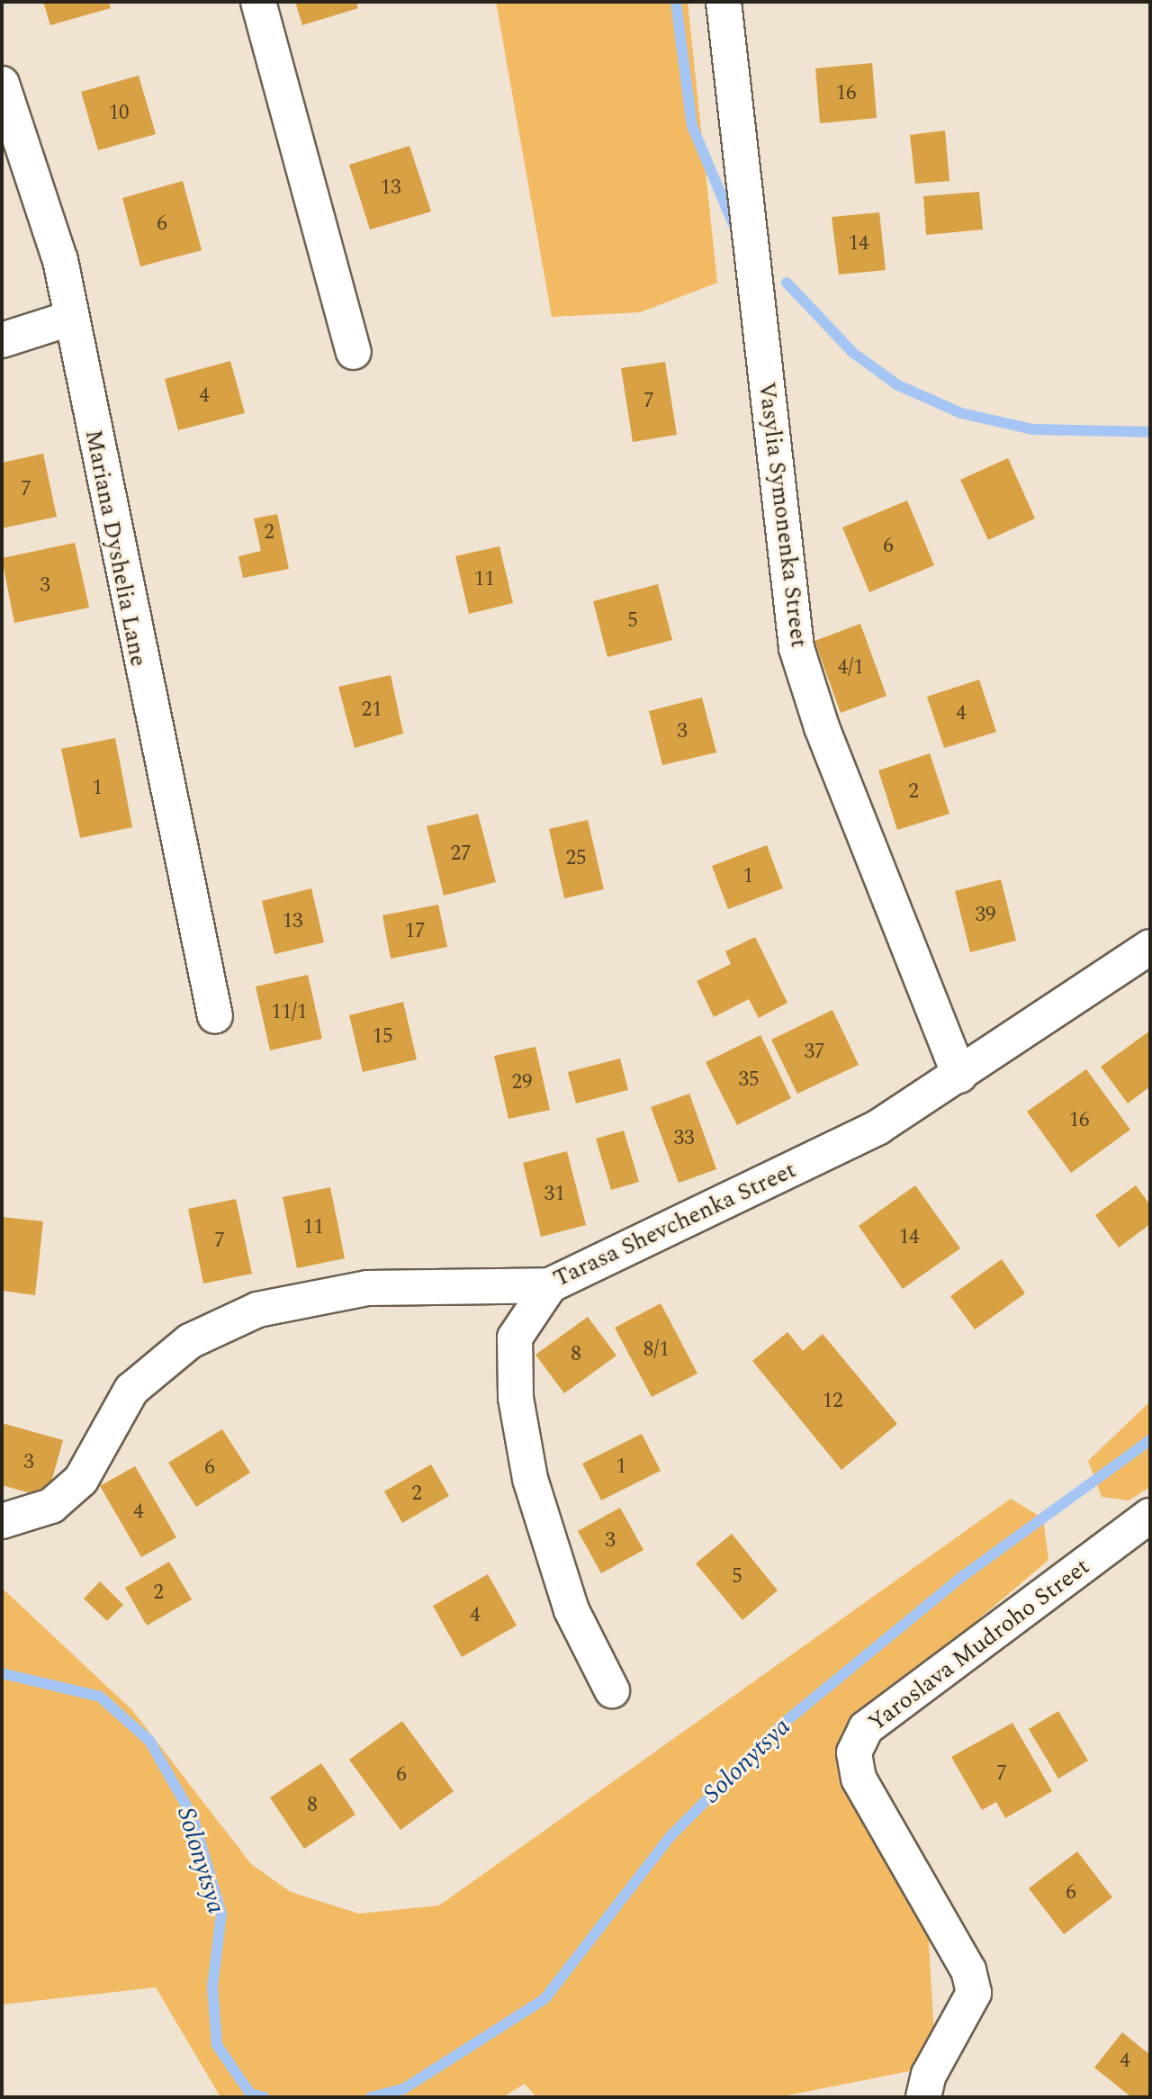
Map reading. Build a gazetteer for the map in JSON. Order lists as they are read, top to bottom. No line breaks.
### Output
{"streets":{"street":["Vasylia Symonenka Street","Mariana Dyshelia Lane","Tarasa Shevchenka Street","Yaroslava Mudroho Street"]},"crossings":[["Vasylia Symonenka Street","Tarasa Shevchenka Street"]],"water":["Solonytsya"],"house_numbers":["16","10","13","6","14","4","7","7","2","6","11","3","5","4/1","21","4","3","1","2","27","25","1","39","13","17","11/1","15","37","35","29","16","33","31","11","14","7","8/1","8","12","3","1","6","2","4","3","5","2","4","7","6","8","6","4"]}
